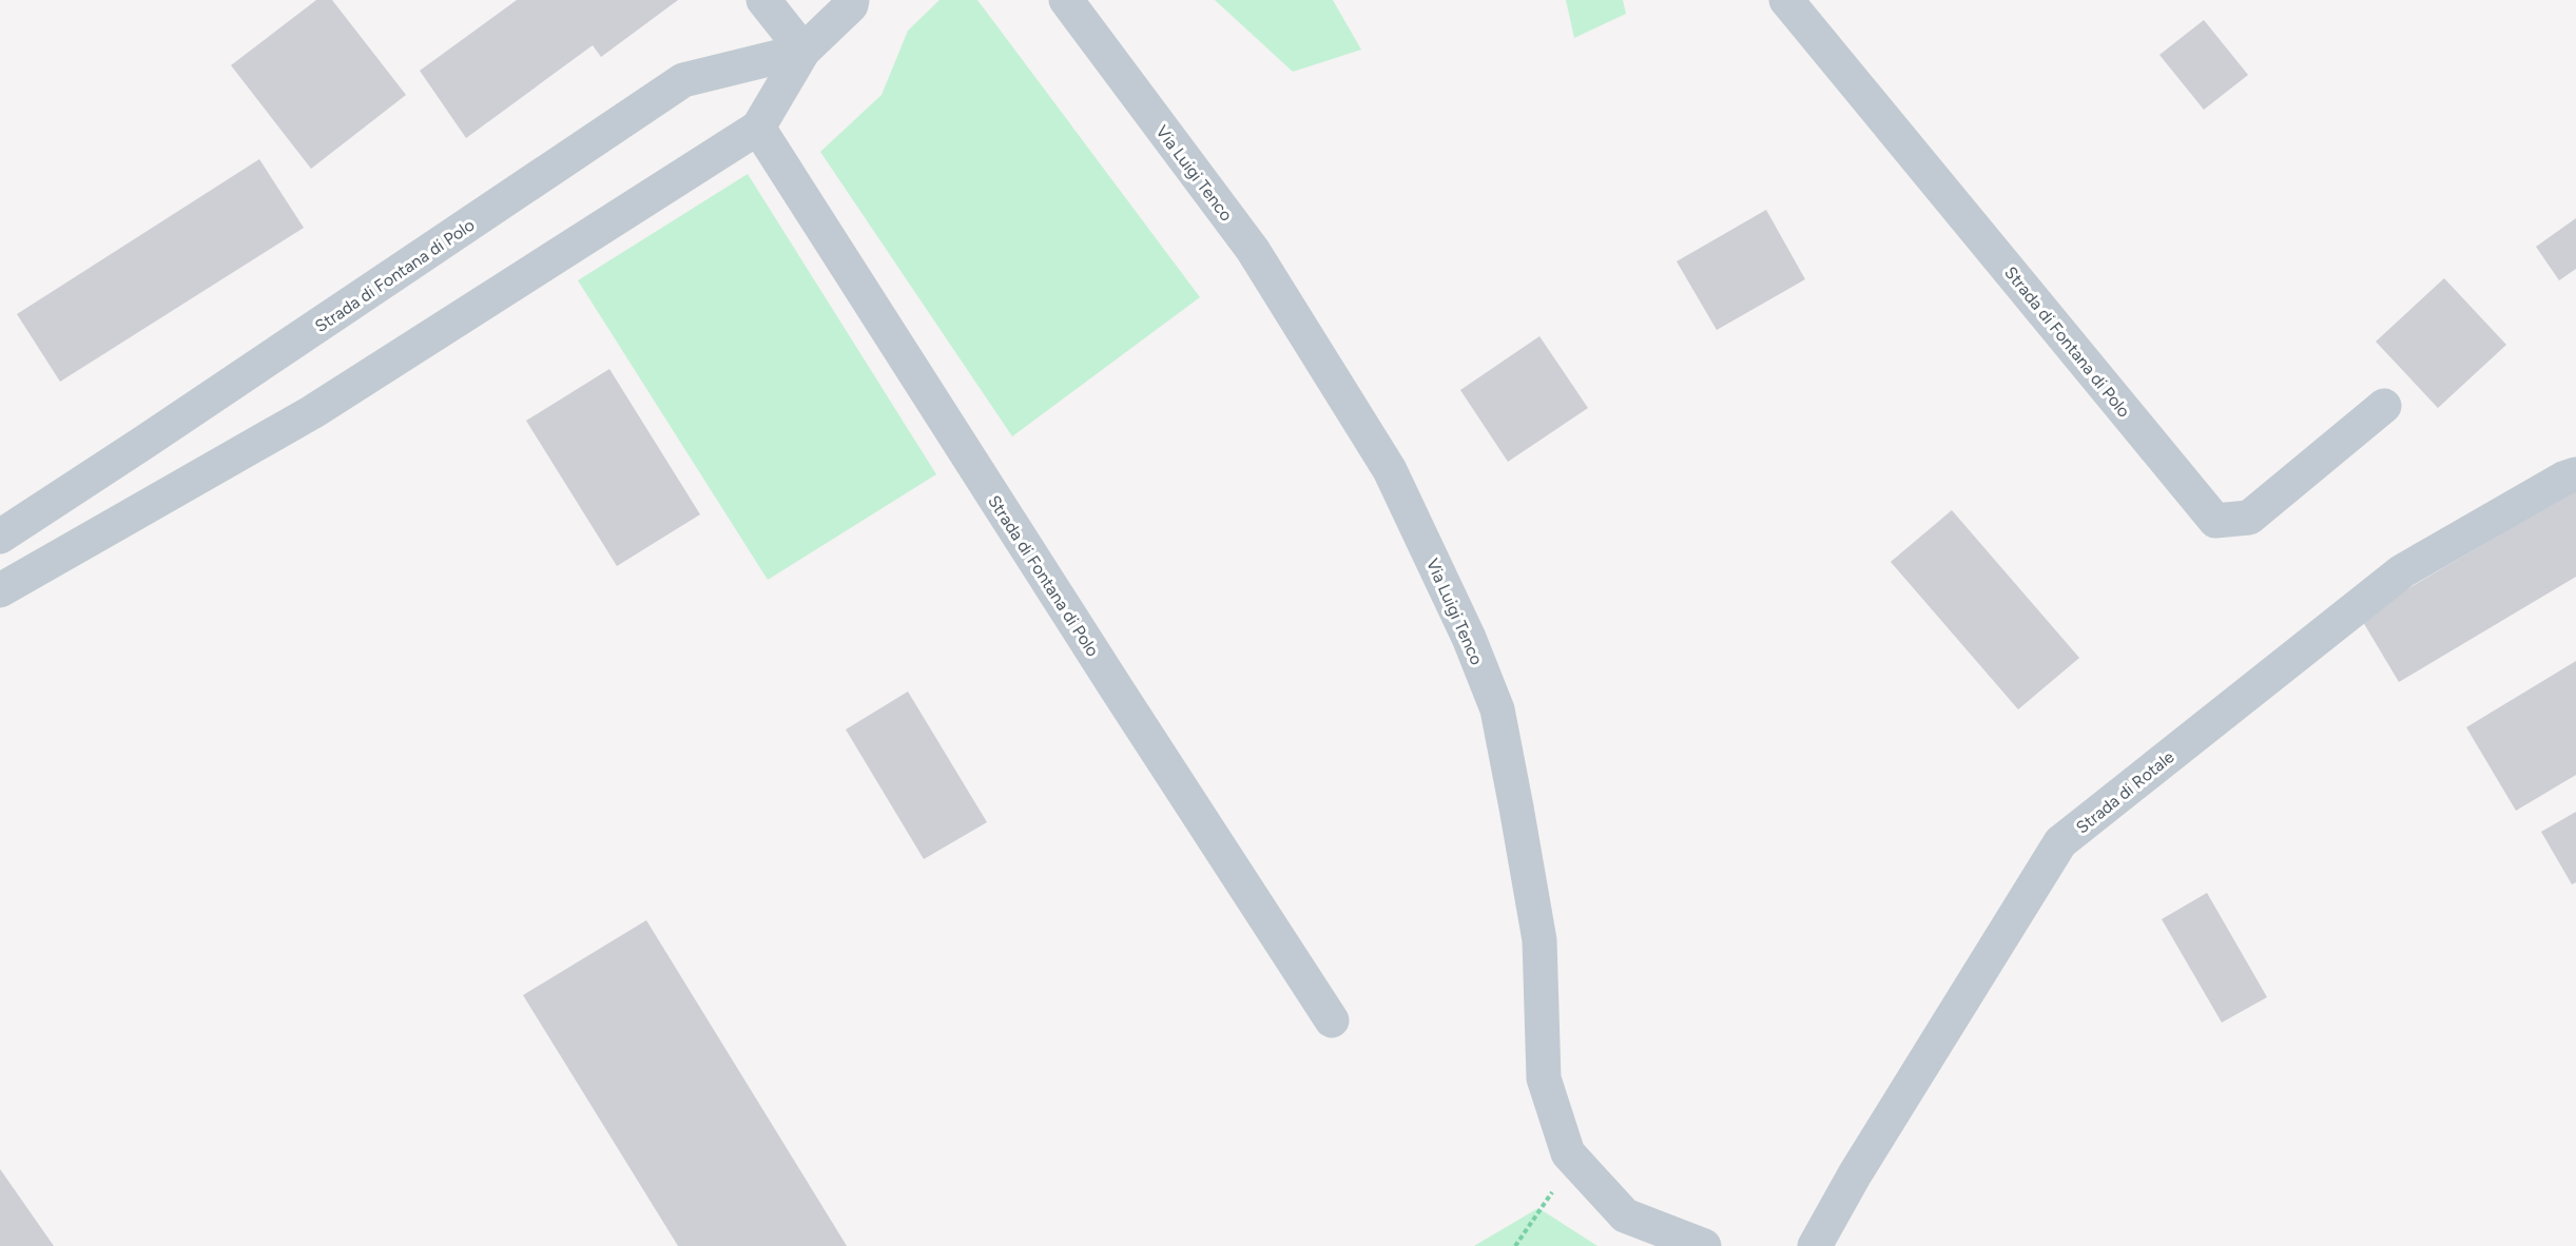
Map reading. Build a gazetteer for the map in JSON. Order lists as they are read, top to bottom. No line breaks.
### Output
{"streets":{"street":["Via Luigi Tenco","Strada di Fontana di Polo","Strada di Rotale"]}}
